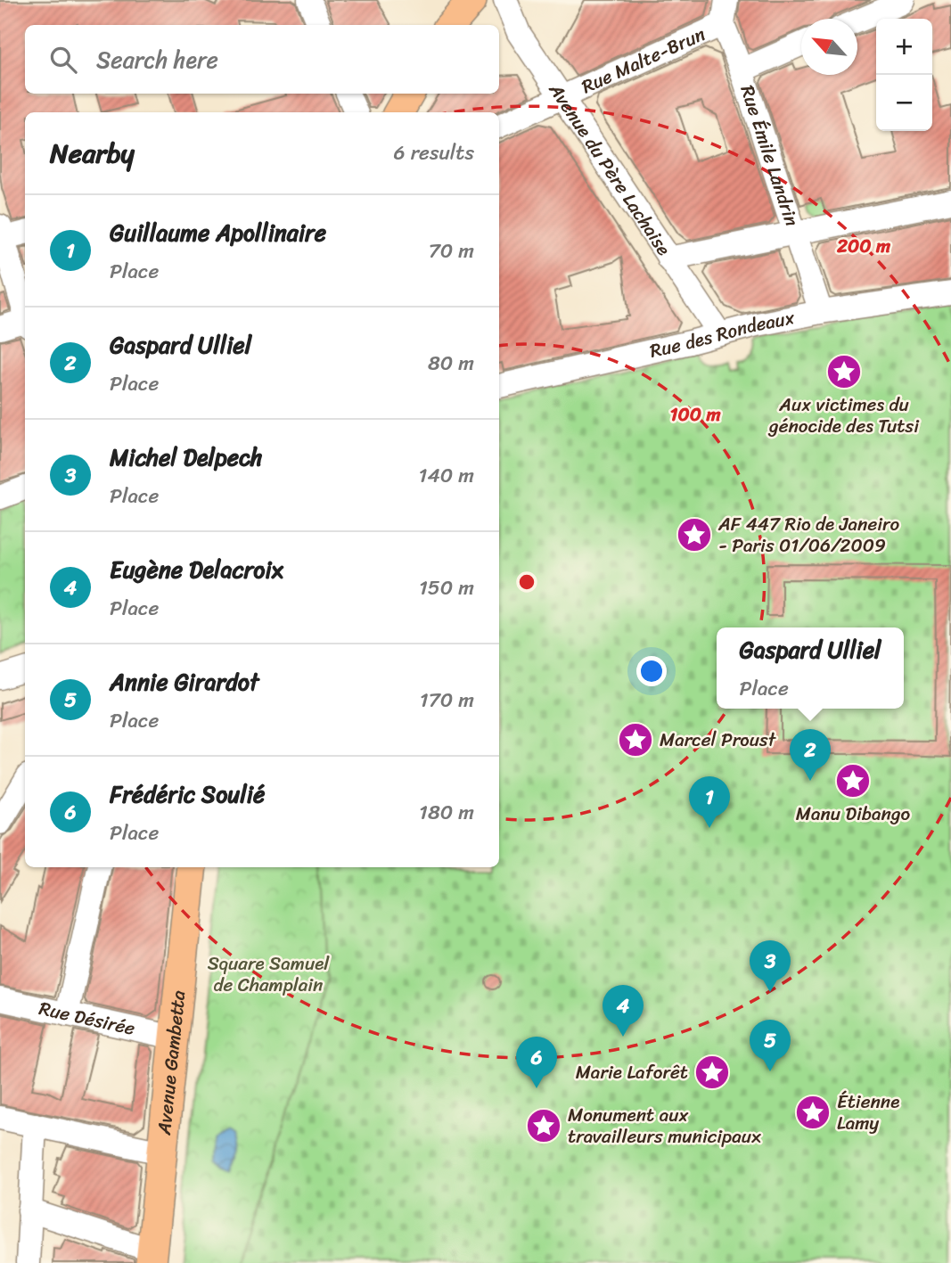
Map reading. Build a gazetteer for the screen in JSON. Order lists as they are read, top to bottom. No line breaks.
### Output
{"streets":{"main road":["Avenue Gambetta"],"street":["Rue Malte-Brun","Rue Émile Landrin","Avenue du Père Lachaise","Rue des Rondeaux","Rue Désirée"]},"crossings":[["Rue Malte-Brun","Rue Émile Landrin"],["Rue Malte-Brun","Avenue du Père Lachaise"],["Rue Émile Landrin","Rue des Rondeaux"],["Avenue du Père Lachaise","Rue des Rondeaux"],["Rue Désirée","Avenue Gambetta"]],"parks":["Square Samuel de Champlain"],"places":{"place":["Aux victimes du génocide des Tutsi","AF 447 Rio de Janeiro - Paris 01/06/2009","Marcel Proust","Manu Dibango","Marie Laforêt","Étienne Lamy","Monument aux travailleurs municipaux"]},"north":"top left","page":{"map_buttons":["+","−"],"search":"Search here","heading":["Nearby","6 results"],"list":[{"mark":"1","name":"Guillaume Apollinaire","note":"Place","value":"70 m"},{"mark":"2","name":"Gaspard Ulliel","note":"Place","value":"80 m"},{"mark":"3","name":"Michel Delpech","note":"Place","value":"140 m"},{"mark":"4","name":"Eugène Delacroix","note":"Place","value":"150 m"},{"mark":"5","name":"Annie Girardot","note":"Place","value":"170 m"},{"mark":"6","name":"Frédéric Soulié","note":"Place","value":"180 m"}],"popup":["Gaspard Ulliel","Place"],"pins":["2","1","3","4","5","6"]},"rings":["200 m","100 m"]}
